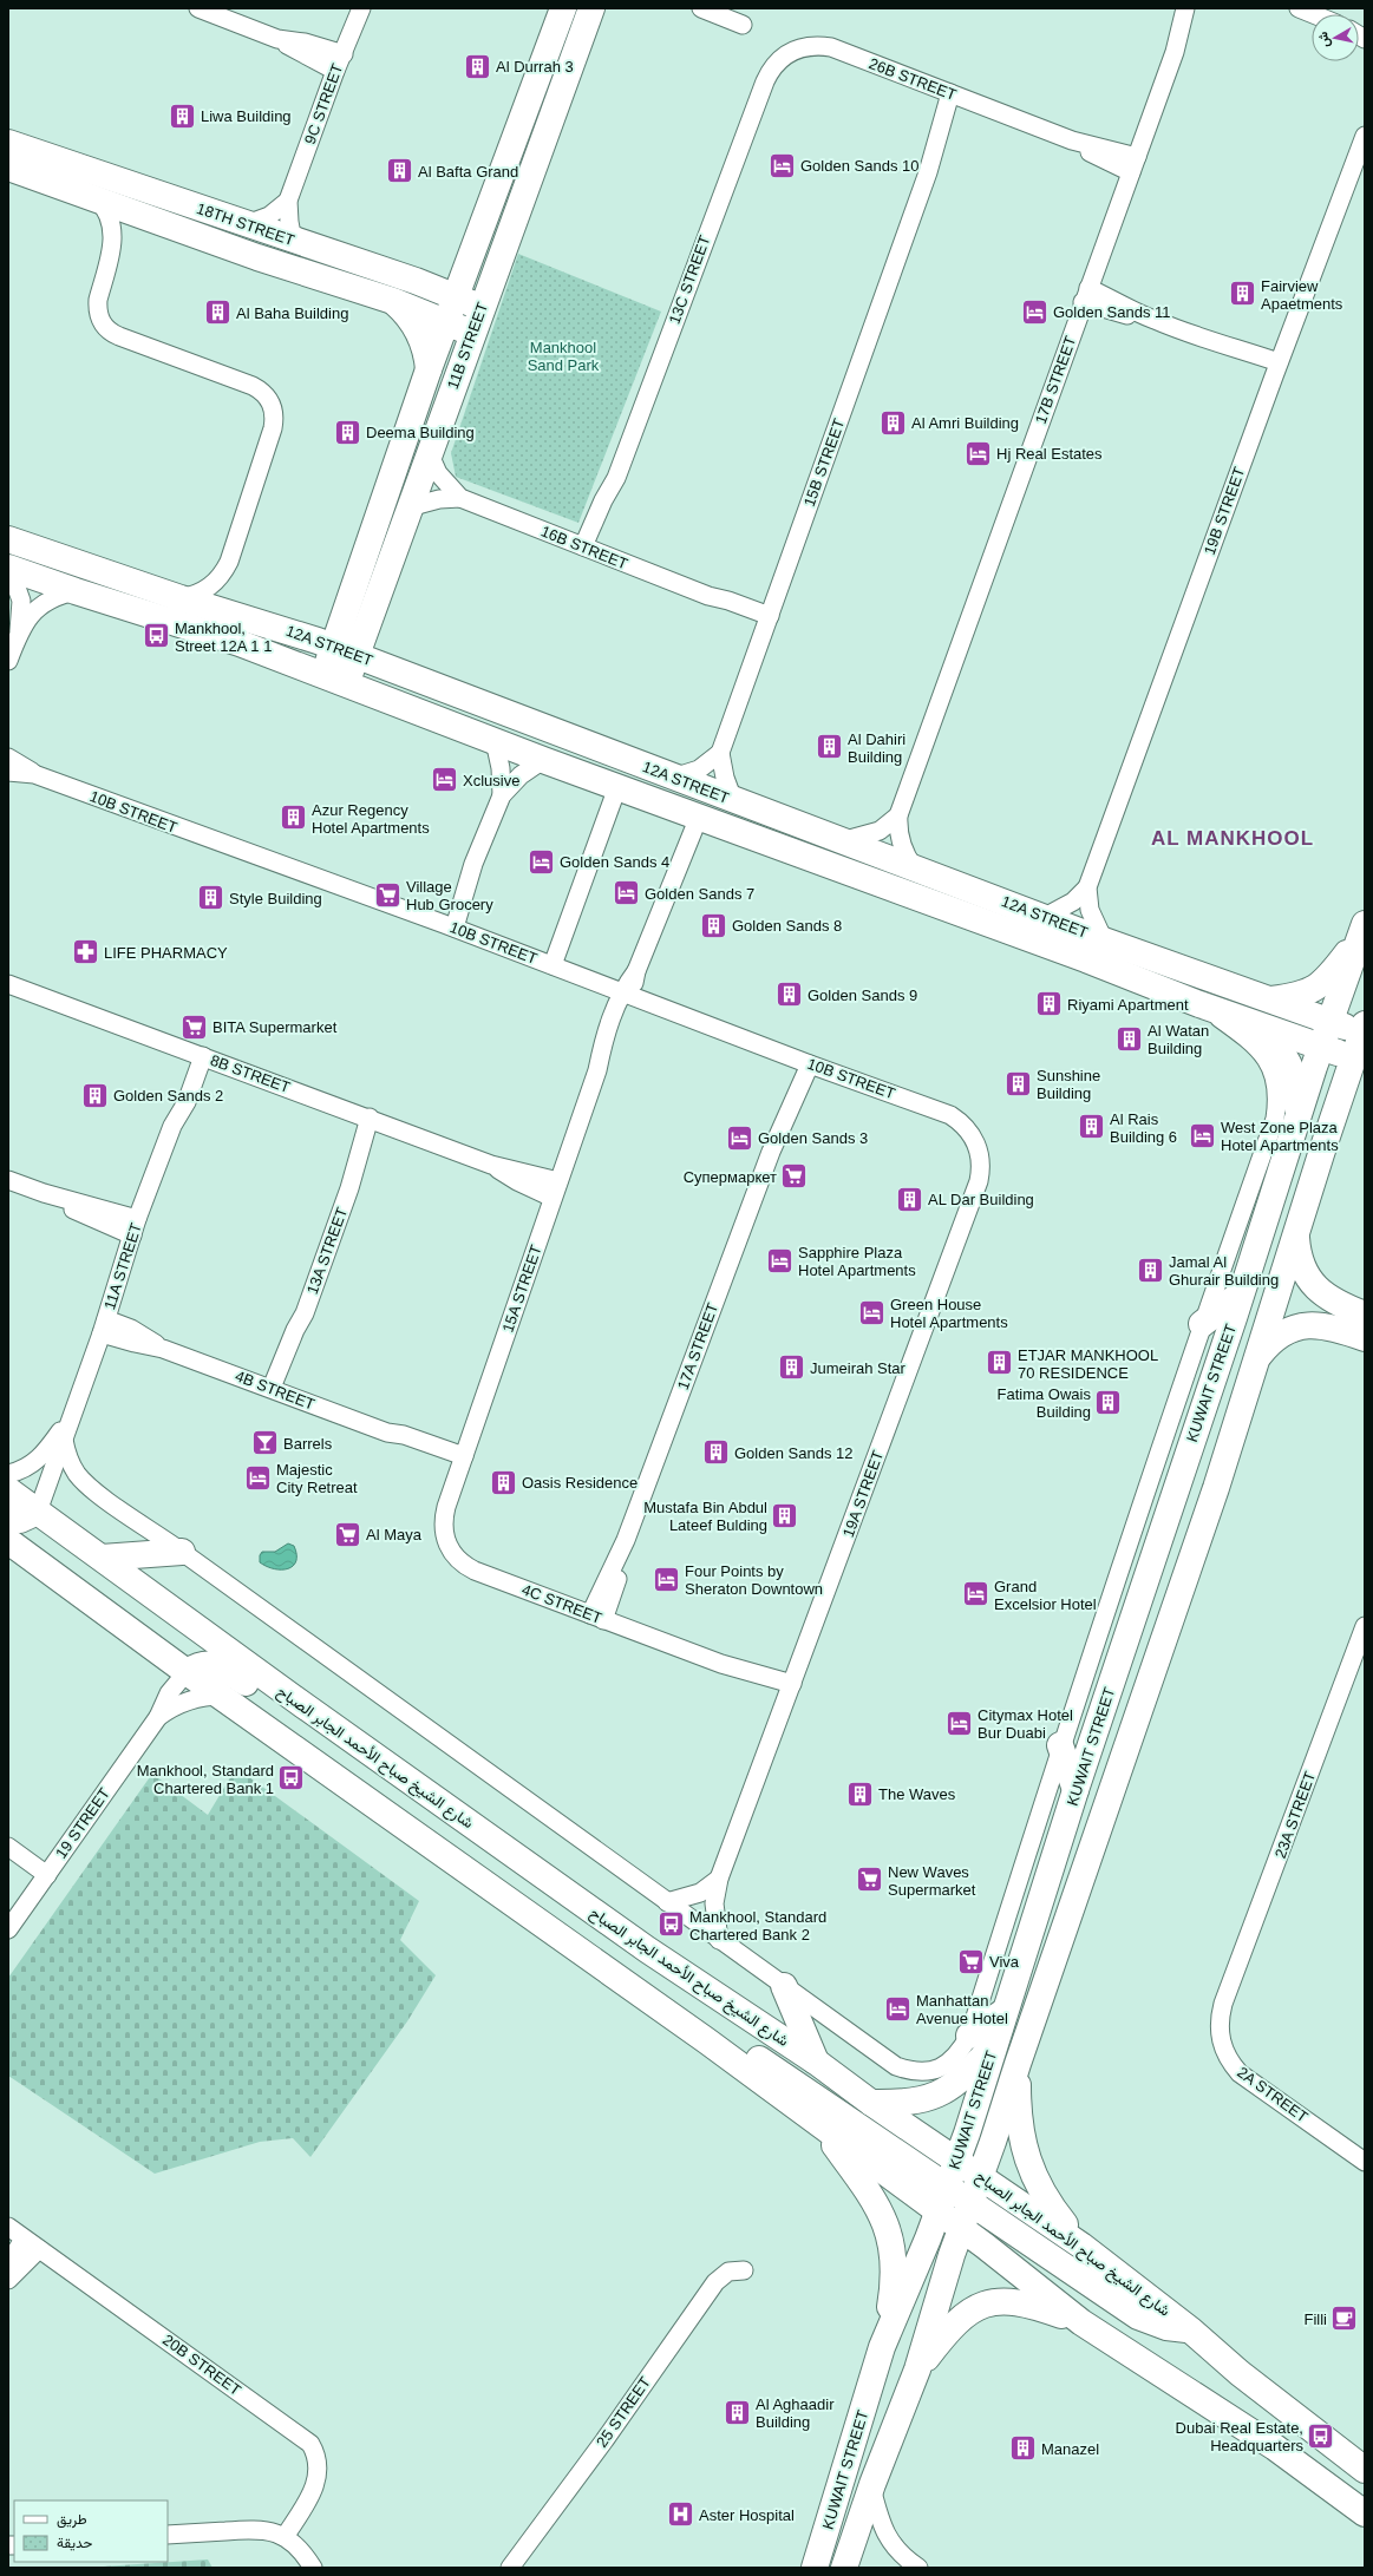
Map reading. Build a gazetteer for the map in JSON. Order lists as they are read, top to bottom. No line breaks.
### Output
{"streets":{"main road":["18TH STREET","11B STREET","12A STREET","KUWAIT STREET","شارع الشيخ صباح الأحمد الجابر الصباح"],"street":["26B STREET","9C STREET","13C STREET","17B STREET","15B STREET","19B STREET","16B STREET","10B STREET","8B STREET","13A STREET","11A STREET","15A STREET","17A STREET","4B STREET","19A STREET","4C STREET","23A STREET","19 STREET","2A STREET","20B STREET","25 STREET"]},"crossings":[["26B STREET","13C STREET"],["26B STREET","17B STREET"],["26B STREET","15B STREET"],["9C STREET","18TH STREET"],["18TH STREET","11B STREET"],["13C STREET","16B STREET"],["11B STREET","16B STREET"],["11B STREET","12A STREET"],["17B STREET","12A STREET"],["15B STREET","16B STREET"],["19B STREET","12A STREET"],["12A STREET","15A STREET"],["12A STREET","KUWAIT STREET"],["10B STREET","15A STREET"],["10B STREET","17A STREET"],["10B STREET","19A STREET"],["8B STREET","13A STREET"],["8B STREET","11A STREET"],["8B STREET","15A STREET"],["13A STREET","4B STREET"],["11A STREET","4B STREET"],["11A STREET","شارع الشيخ صباح الأحمد الجابر الصباح"],["15A STREET","4B STREET"],["15A STREET","4C STREET"],["17A STREET","4C STREET"],["KUWAIT STREET","شارع الشيخ صباح الأحمد الجابر الصباح"],["19A STREET","4C STREET"],["23A STREET","2A STREET"]],"districts":["AL MANKHOOL"],"parks":["Mankhool Sand Park"],"places":{"building":["Al Durrah 3","Liwa Building","Al Bafta Grand","Fairview Apaetments","Al Baha Building","Al Amri Building","Deema Building","Al Dahiri Building","Azur Regency Hotel Apartments","Style Building","Golden Sands 8","Golden Sands 9","Riyami Apartment","Al Watan Building","Sunshine Building","Golden Sands 2","Al Rais Building 6","AL Dar Building","Jamal Al Ghurair Building","ETJAR MANKHOOL 70 RESIDENCE","Jumeirah Star","Fatima Owais Building","Golden Sands 12","Oasis Residence","Mustafa Bin Abdul Lateef Bulding","The Waves","Al Aghaadir Building","Manazel"],"hotel":["Golden Sands 10","Golden Sands 11","Hj Real Estates","Xclusive","Golden Sands 4","Golden Sands 7","West Zone Plaza Hotel Apartments","Golden Sands 3","Sapphire Plaza Hotel Apartments","Green House Hotel Apartments","Majestic City Retreat","Four Points by Sheraton Downtown","Grand Excelsior Hotel","Citymax Hotel Bur Duabi","Manhattan Avenue Hotel"],"bus stop":["Mankhool, Street 12A 1 1","Mankhool, Standard Chartered Bank 1","Mankhool, Standard Chartered Bank 2","Dubai Real Estate, Headquarters"],"supermarket":["Village Hub Grocery","BITA Supermarket","Супермаркет","Al Maya","New Waves Supermarket","Viva"],"pharmacy":["LIFE PHARMACY"],"bar":["Barrels"],"cafe":["Filli"],"hospital":["Aster Hospital"]},"legend":["طريق","حديقة"],"north":"left"}
